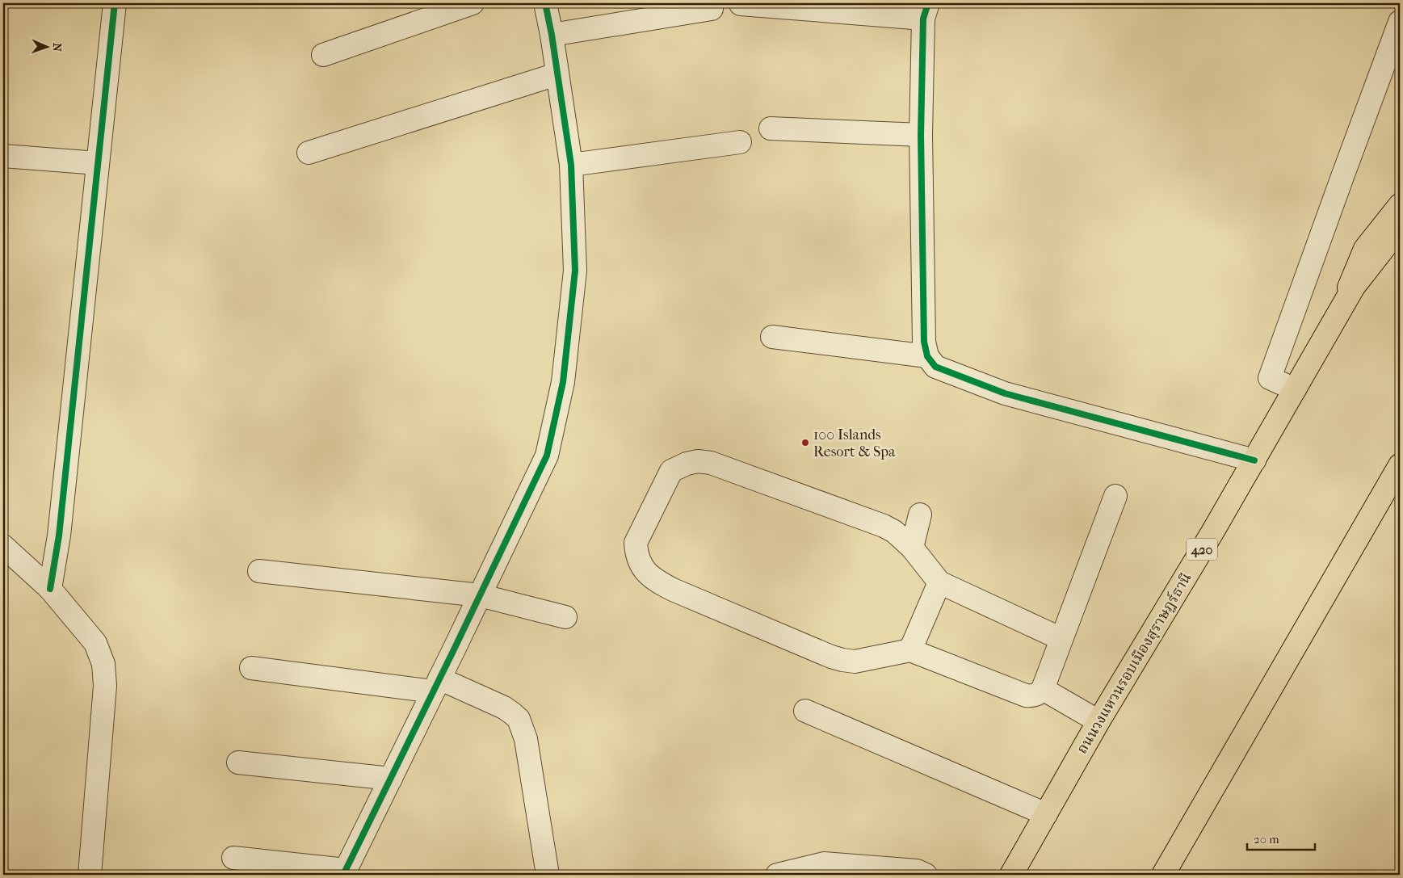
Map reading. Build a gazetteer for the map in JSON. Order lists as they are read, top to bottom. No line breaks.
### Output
{"streets":{"main road":["420","ถนนวงแหวนรอบเมืองสุราษฎร์ธานี"]},"places":["100 Islands Resort & Spa"],"scale_bar":"20 m","north":"right"}
